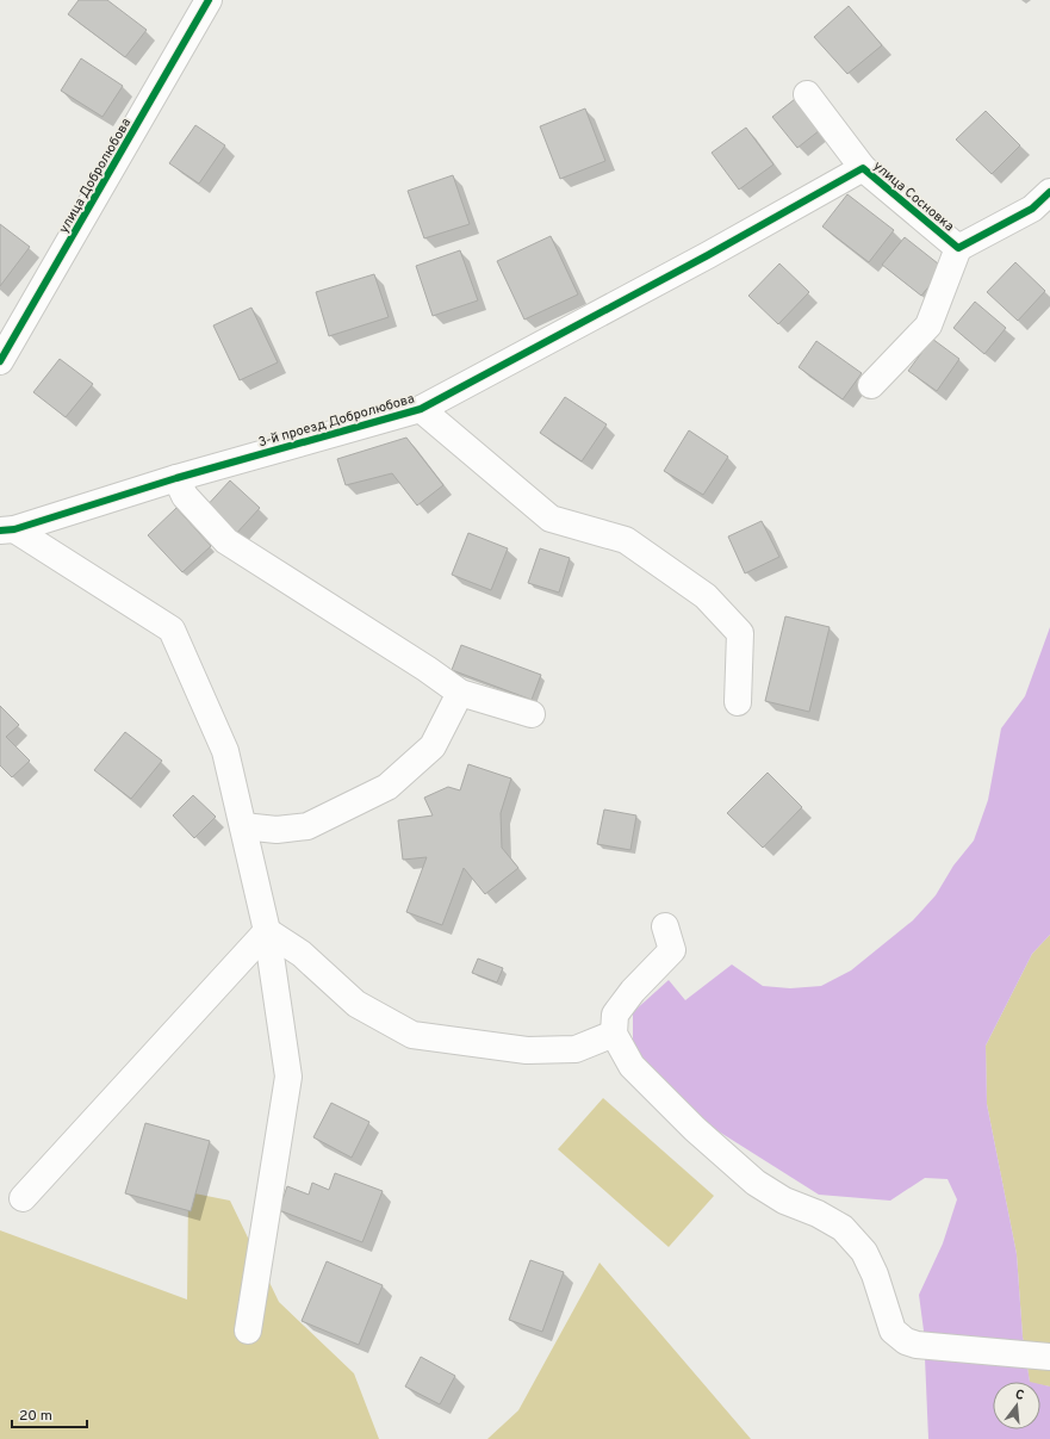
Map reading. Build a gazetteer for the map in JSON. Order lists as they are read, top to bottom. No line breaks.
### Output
{"streets":{"street":["улица Добролюбова","улица Сосновка","3-й проезд Добролюбова"]},"crossings":[["улица Сосновка","3-й проезд Добролюбова"]],"scale_bar":"20 m","north":"top"}
